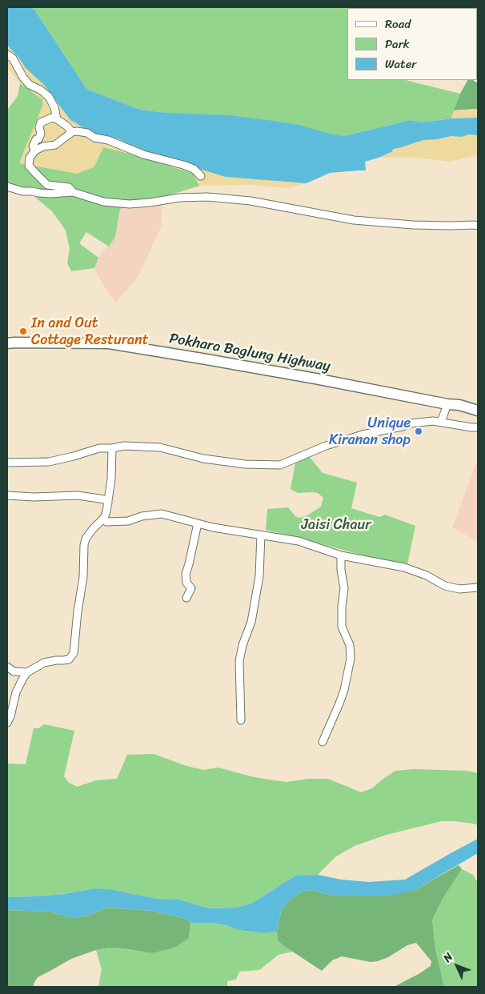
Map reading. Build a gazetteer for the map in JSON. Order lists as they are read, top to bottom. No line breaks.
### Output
{"streets":{"highway":["Pokhara Baglung Highway"]},"parks":["Jaisi Chaur"],"places":["In and Out Cottage Resturant","Unique Kiranan shop"],"legend":["Road","Park","Water"],"north":"top left"}
